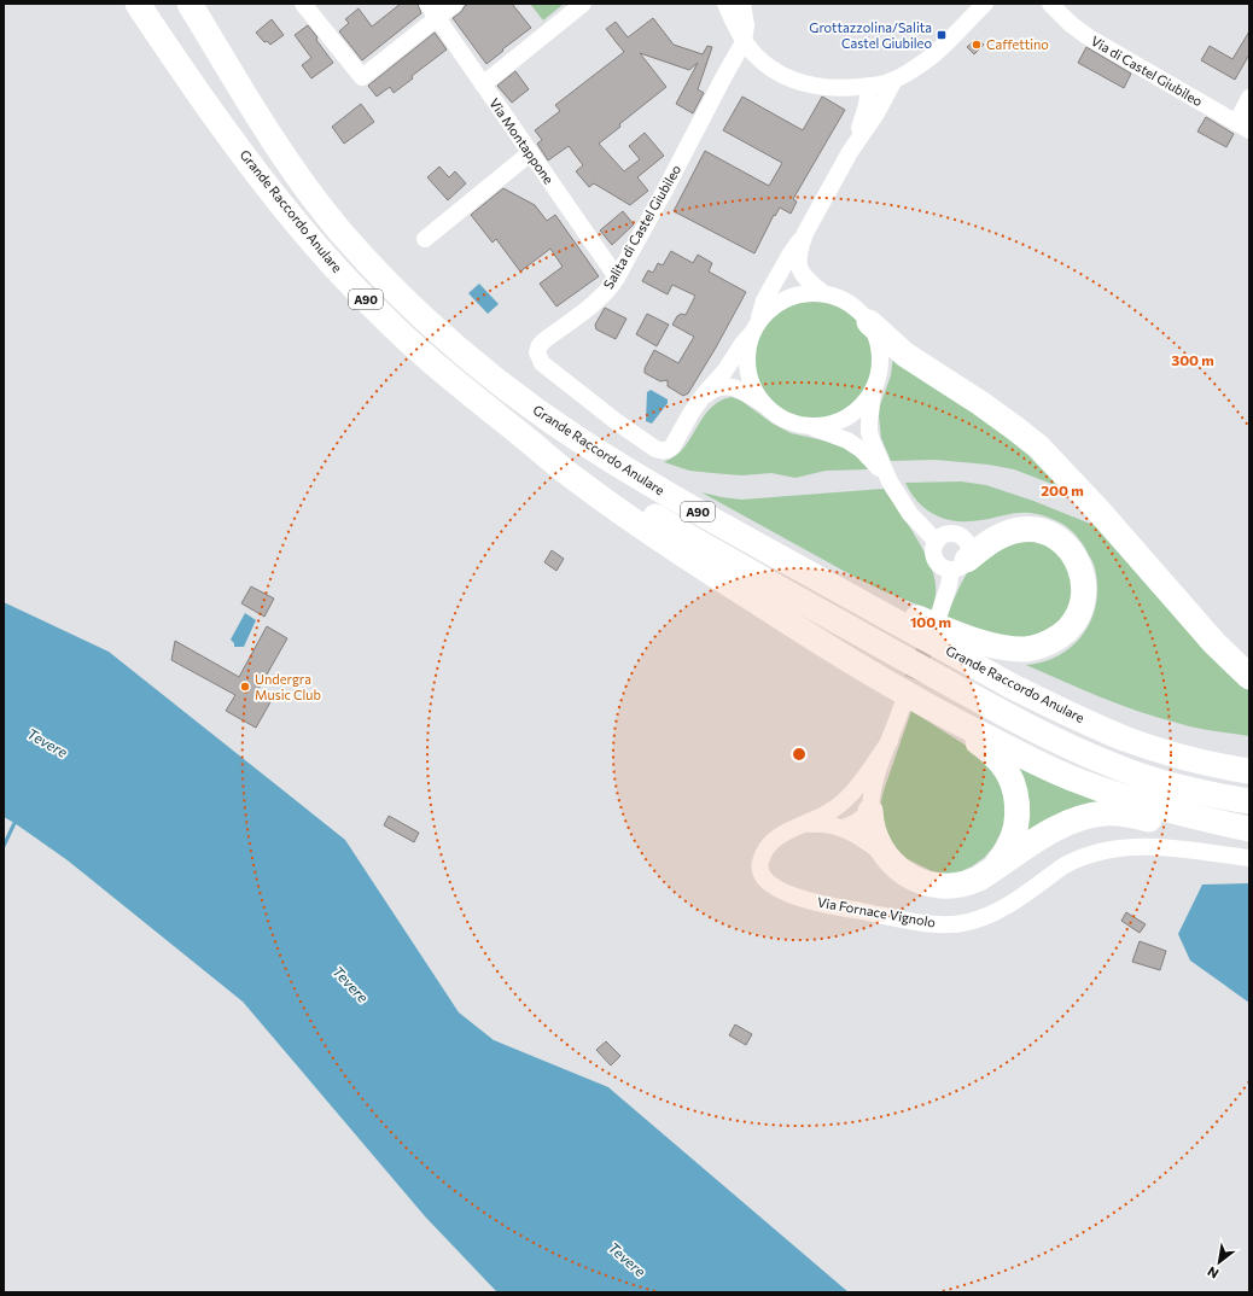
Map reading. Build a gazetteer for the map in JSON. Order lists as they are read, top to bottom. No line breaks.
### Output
{"streets":{"highway":["Grande Raccordo Anulare","A90"],"street":["Via di Castel Giubileo","Via Montappone","Salita di Castel Giubileo","Via Fornace Vignolo"]},"crossings":[["Via Montappone","Salita di Castel Giubileo"]],"water":["Tevere"],"places":{"transit":["Grottazzolina/Salita Castel Giubileo"],"other":["Caffettino","Undergra Music Club"]},"north":"bottom left","rings":["300 m","200 m","100 m"]}
